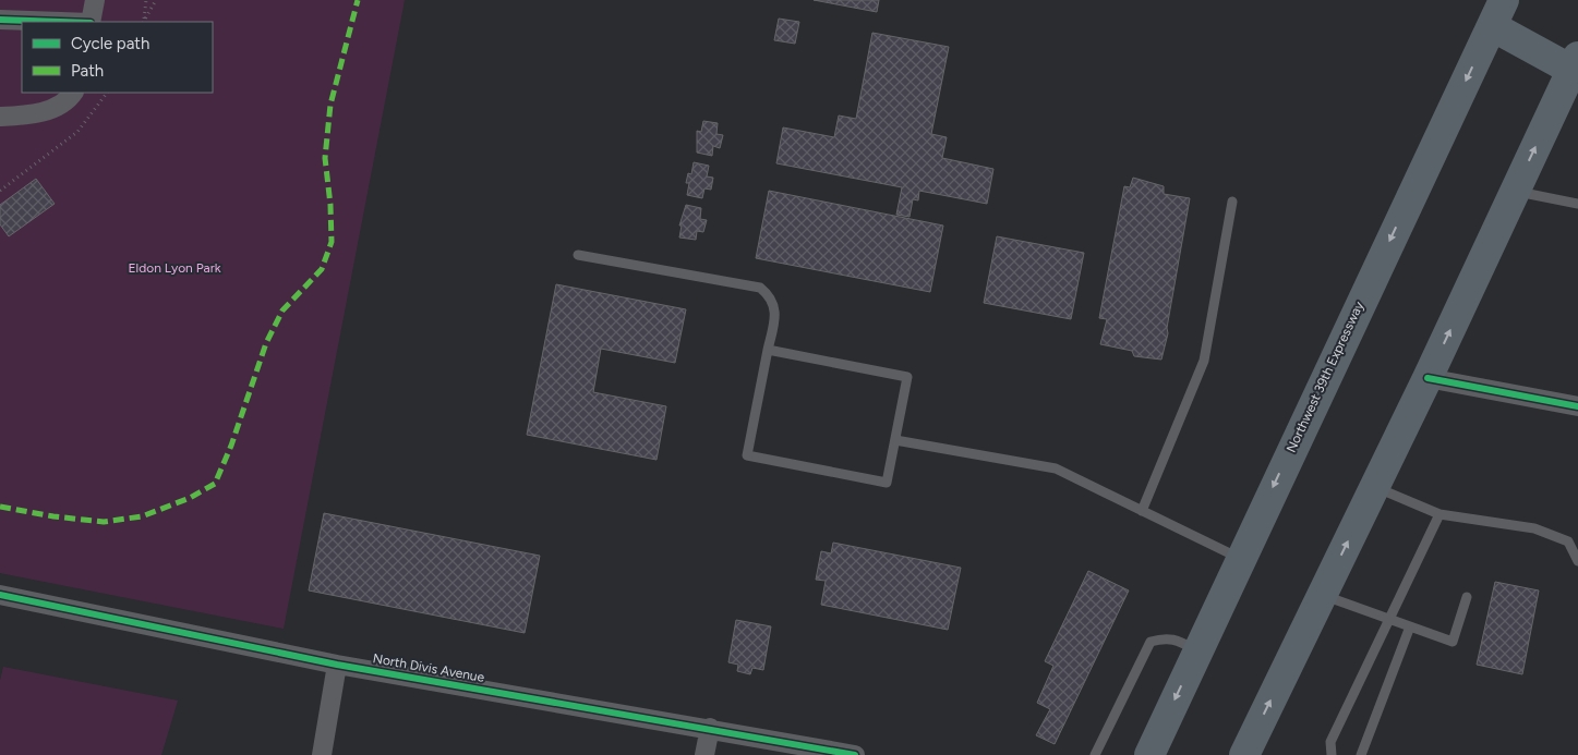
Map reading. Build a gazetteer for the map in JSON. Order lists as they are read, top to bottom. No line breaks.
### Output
{"streets":{"highway":["Northwest 39th Expressway"],"street":["North Divis Avenue"]},"parks":["Eldon Lyon Park"],"legend":["Cycle path","Path"]}
